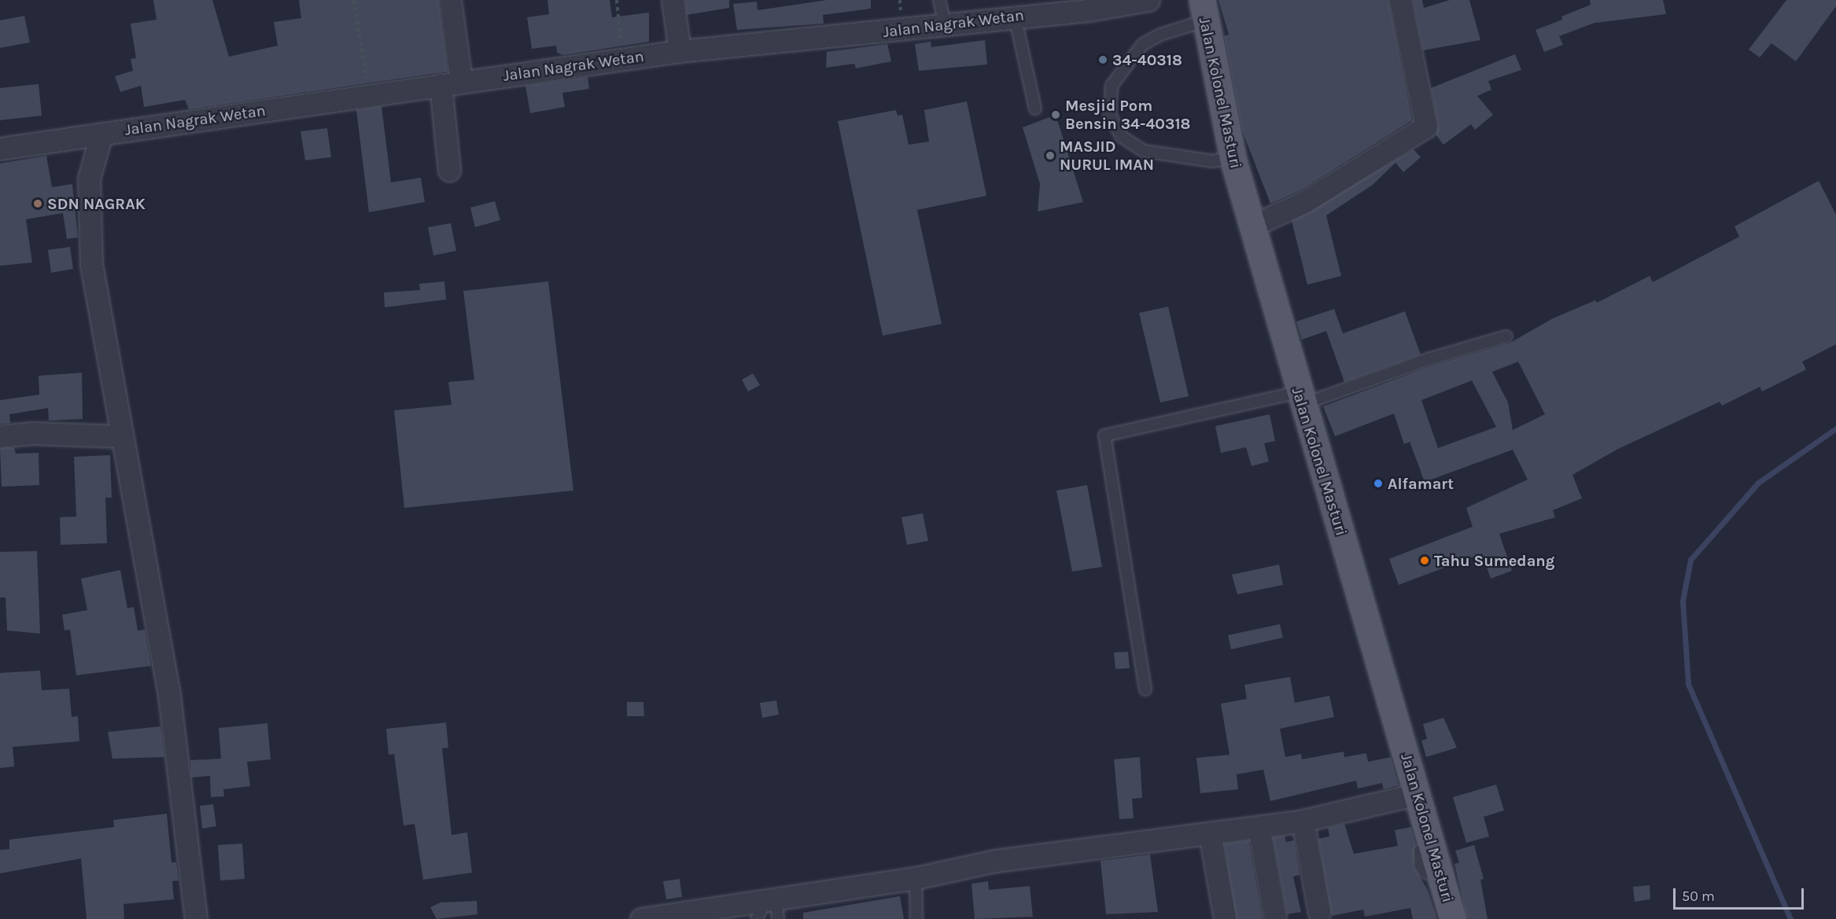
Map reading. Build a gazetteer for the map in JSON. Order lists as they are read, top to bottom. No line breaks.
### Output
{"streets":{"main road":["Jalan Kolonel Masturi"],"street":["Jalan Nagrak Wetan"]},"places":["34-40318","Mesjid Pom Bensin 34-40318","MASJID NURUL IMAN","SDN NAGRAK","Alfamart","Tahu Sumedang"],"scale_bar":"50 m"}
